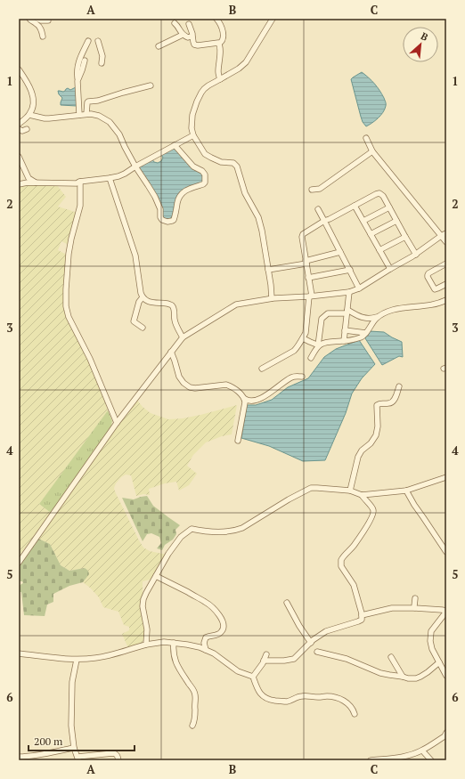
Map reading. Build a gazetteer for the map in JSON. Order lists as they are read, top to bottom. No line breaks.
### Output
{"scale_bar":"200 m","north":"top right","grid":{"columns":["A","B","C"],"rows":["1","2","3","4","5","6"]}}
